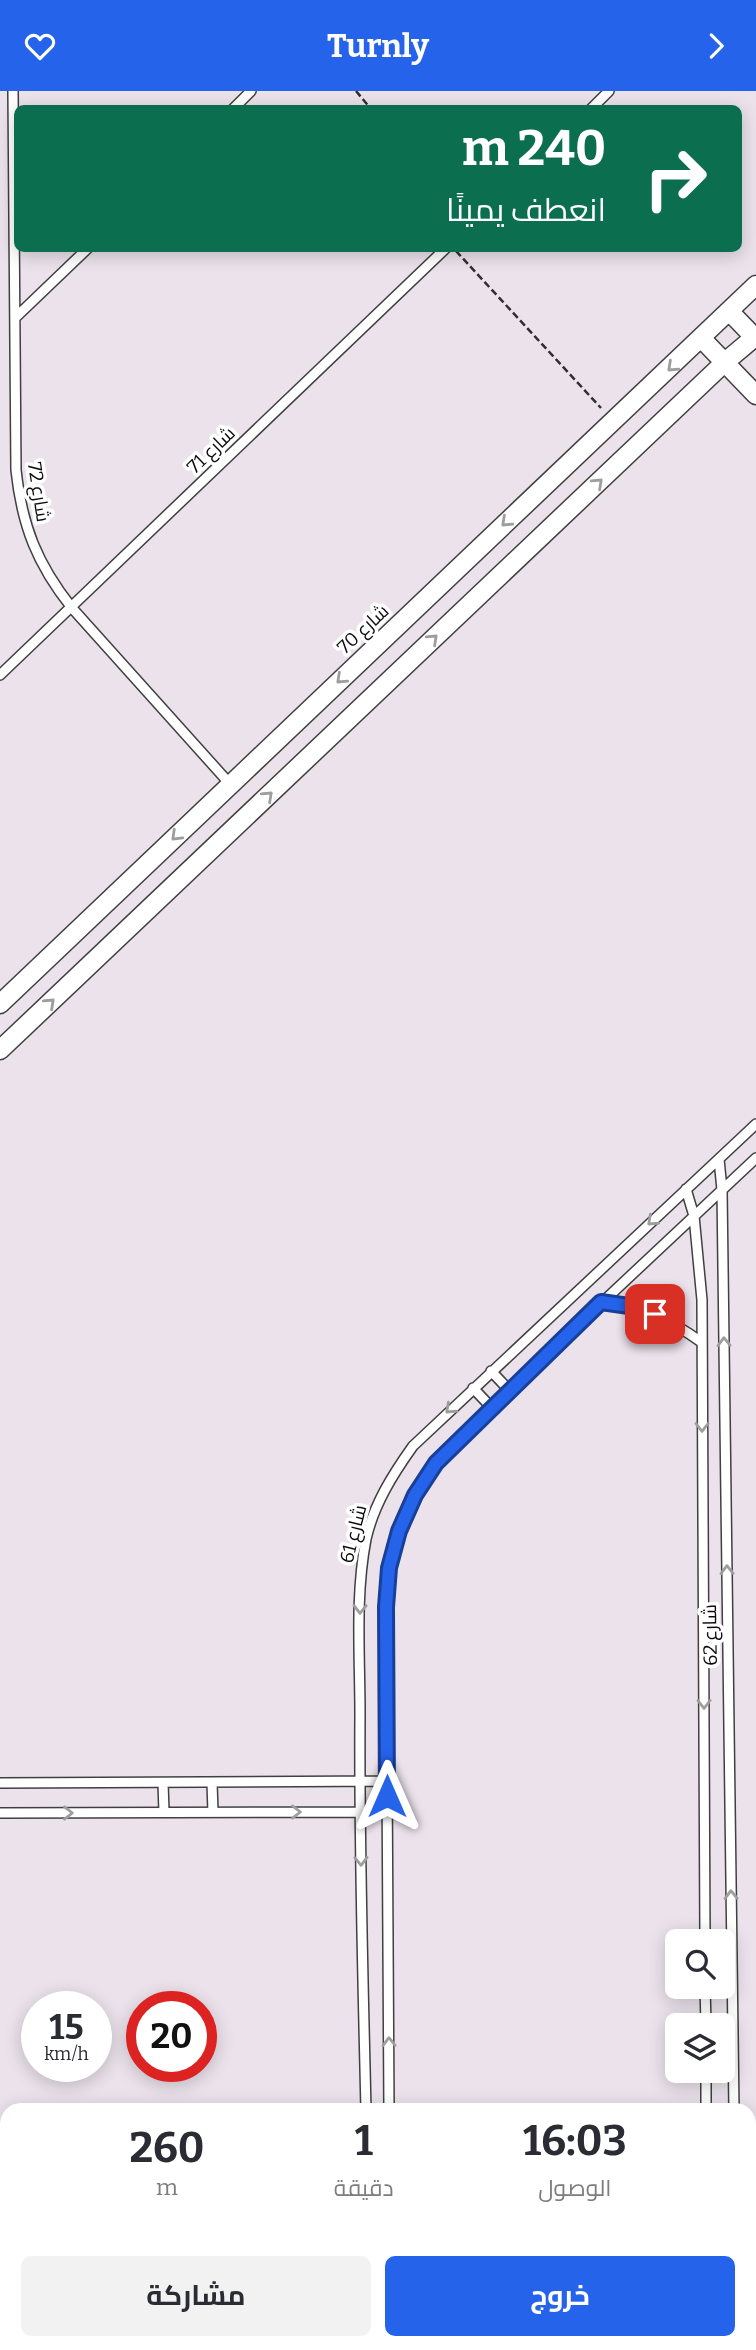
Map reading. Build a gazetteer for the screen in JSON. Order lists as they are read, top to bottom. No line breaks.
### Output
{"streets":{"street":["شارع 70"],"lane":["شارع 71","شارع 72","شارع 61","شارع 62"]},"crossings":[["شارع 71","شارع 72"],["شارع 72","شارع 70"],["شارع 61","شارع 62"]],"page":{"header":"Turnly","turn":["240 m","انعطف يمينًا"],"speed":"15 km/h","limit":"20","eta":["16:03","الوصول","1","دقيقة","260","m"],"buttons":["خروج","مشاركة"]}}
